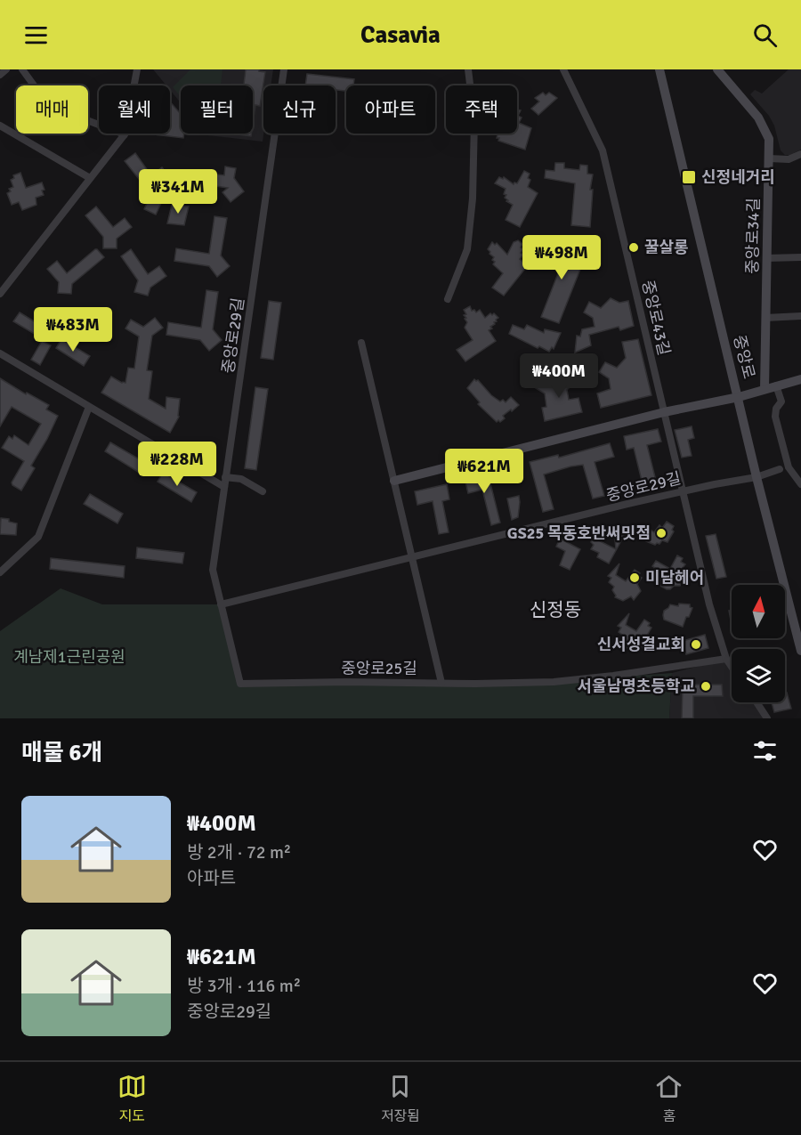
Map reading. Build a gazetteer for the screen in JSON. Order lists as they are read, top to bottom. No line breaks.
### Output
{"streets":{"street":["중앙로34길","중앙로43길","중앙로29길","중앙로","중앙로25길"]},"crossings":[["중앙로43길","중앙로29길"],["중앙로43길","중앙로25길"],["중앙로29길","중앙로"],["중앙로29길","중앙로25길"]],"districts":["신정동"],"parks":["계남제1근린공원"],"places":{"transit":["신정네거리"],"other":["꿀살롱","GS25 목동호반써밋점","미담헤어","신서성결교회","서울남명초등학교"]},"north":"top","page":{"header":"Casavia","chip":["매매","월세","필터","신규","아파트","주택"],"price":["₩341M","₩498M","₩483M","₩400M","₩228M","₩621M"],"heading":"매물 6개","list":[{"name":"₩400M","note":"방 2개 · 72 m² · 아파트"},{"name":"₩621M","note":"방 3개 · 116 m² · 중앙로29길"}],"tabs":["지도","저장됨","홈"]}}
